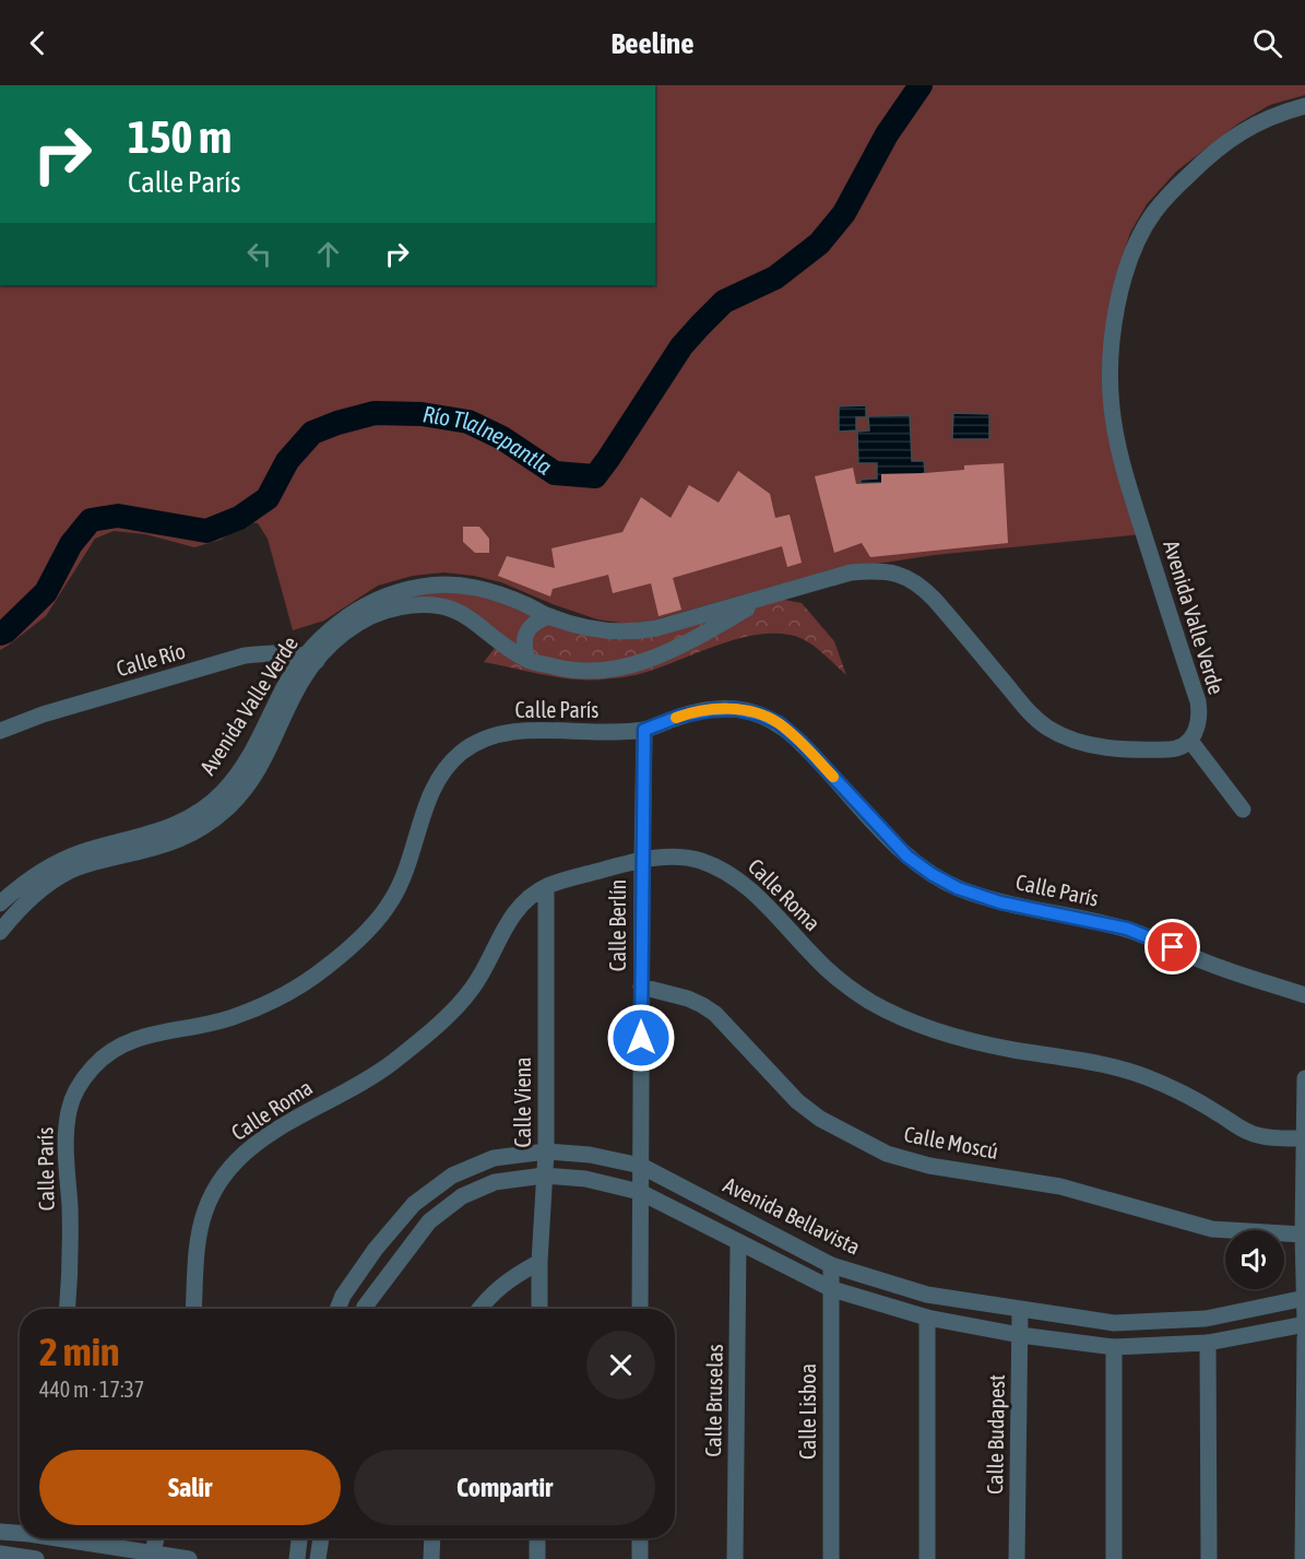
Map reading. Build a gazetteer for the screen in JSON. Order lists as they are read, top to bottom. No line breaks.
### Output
{"streets":{"street":["Avenida Valle Verde","Calle Río","Calle París","Calle Roma","Calle Berlín","Calle Viena","Calle Moscú","Avenida Bellavista","Calle Bruselas","Calle Lisboa","Calle Budapest"]},"crossings":[["Avenida Valle Verde","Calle Río"],["Calle París","Calle Berlín"],["Calle Roma","Calle Berlín"],["Calle Roma","Calle Viena"],["Calle Berlín","Calle Moscú"],["Calle Berlín","Avenida Bellavista"],["Calle Viena","Avenida Bellavista"],["Avenida Bellavista","Calle Lisboa"],["Avenida Bellavista","Calle Budapest"]],"water":["Río Tlalnepantla"],"page":{"header":"Beeline","turn":["150 m","Calle París"],"heading":["2 min","440 m · 17:37"],"buttons":["Salir","Compartir"]}}
